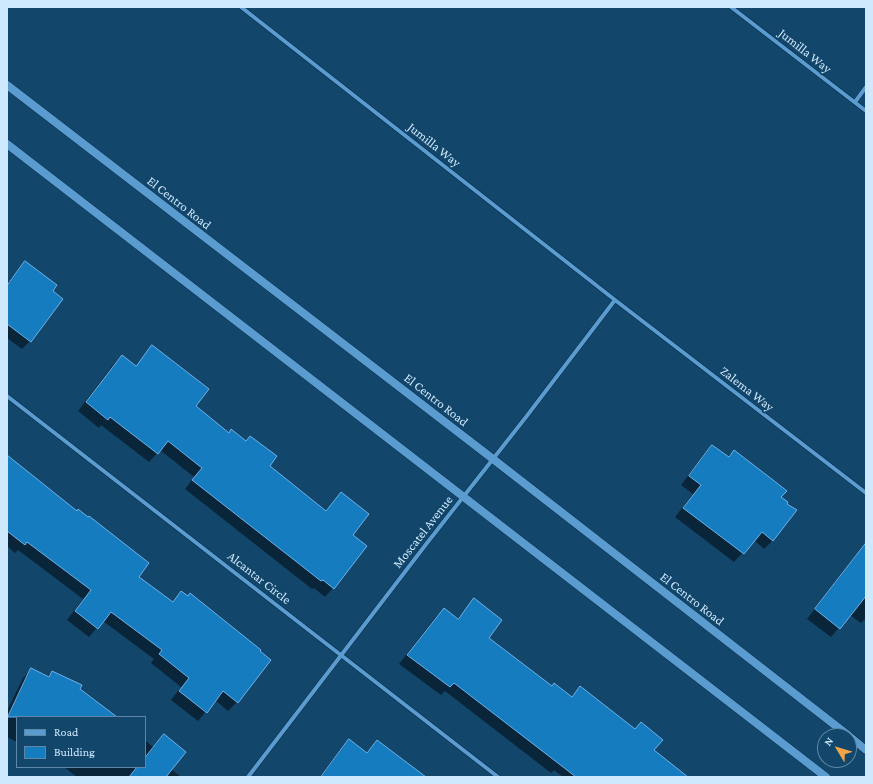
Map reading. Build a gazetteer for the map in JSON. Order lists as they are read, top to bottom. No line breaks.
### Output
{"streets":{"main road":["El Centro Road"],"street":["Jumilla Way","Zalema Way","Moscatel Avenue","Alcantar Circle"]},"crossings":[["Jumilla Way","Zalema Way"],["Jumilla Way","Moscatel Avenue"],["El Centro Road","Moscatel Avenue"],["Zalema Way","Moscatel Avenue"],["Moscatel Avenue","Alcantar Circle"]],"legend":["Road","Building"],"north":"top left"}
